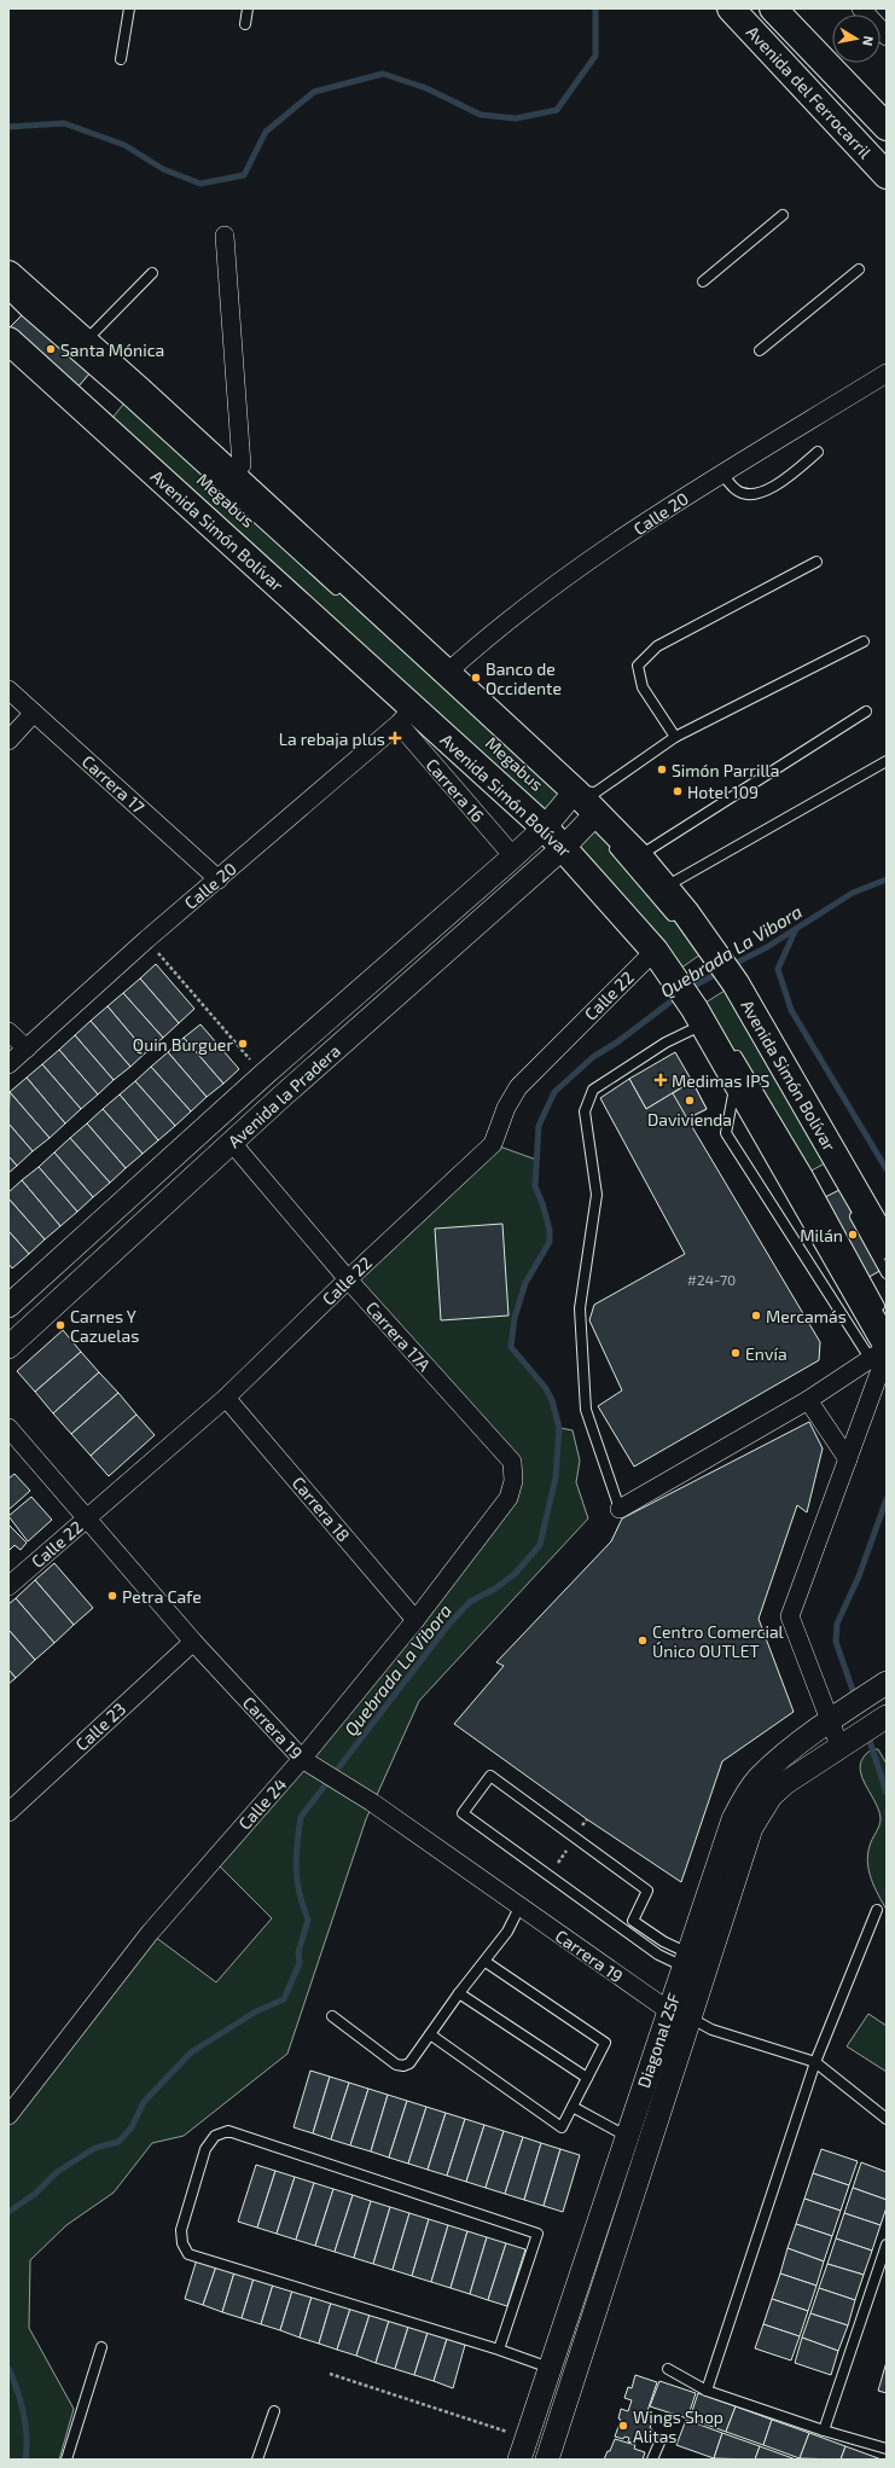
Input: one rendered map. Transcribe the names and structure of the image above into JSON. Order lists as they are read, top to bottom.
{
  "streets": {
    "main road": ["Avenida del Ferrocarril", "Avenida Simón Bolívar"],
    "street": [
      "Calle 20",
      "Carrera 17",
      "Carrera 16",
      "Calle 22",
      "Avenida la Pradera",
      "Carrera 17A",
      "Carrera 18",
      "Calle 23",
      "Carrera 19",
      "Calle 24",
      "Diagonal 25F"
    ],
    "lane": ["Megabus"]
  },
  "crossings": [
    ["Calle 20", "Avenida Simón Bolívar"],
    ["Calle 20", "Carrera 17"],
    ["Calle 20", "Carrera 16"],
    ["Avenida Simón Bolívar", "Carrera 16"],
    ["Avenida Simón Bolívar", "Calle 22"],
    ["Avenida Simón Bolívar", "Avenida la Pradera"],
    ["Carrera 16", "Avenida la Pradera"],
    ["Calle 22", "Carrera 17A"],
    ["Calle 22", "Carrera 18"],
    ["Calle 22", "Carrera 19"],
    ["Avenida la Pradera", "Carrera 17A"],
    ["Carrera 17A", "Calle 24"],
    ["Carrera 18", "Calle 24"],
    ["Calle 23", "Carrera 19"],
    ["Carrera 19", "Calle 24"],
    ["Carrera 19", "Diagonal 25F"]
  ],
  "water": ["Quebrada La Vibora"],
  "places": {
    "other": [
      "Santa Mónica",
      "Banco de Occidente",
      "Simón Parrilla",
      "Hotel 109",
      "Quin Burguer",
      "Davivienda",
      "Milán",
      "Mercamás",
      "Carnes Y Cazuelas",
      "Envía",
      "Petra Cafe",
      "Centro Comercial Único OUTLET",
      "Wings Shop Alitas"
    ],
    "health": ["La rebaja plus", "Medimas IPS"]
  },
  "house_numbers": ["#24-70"],
  "north": "right"
}
